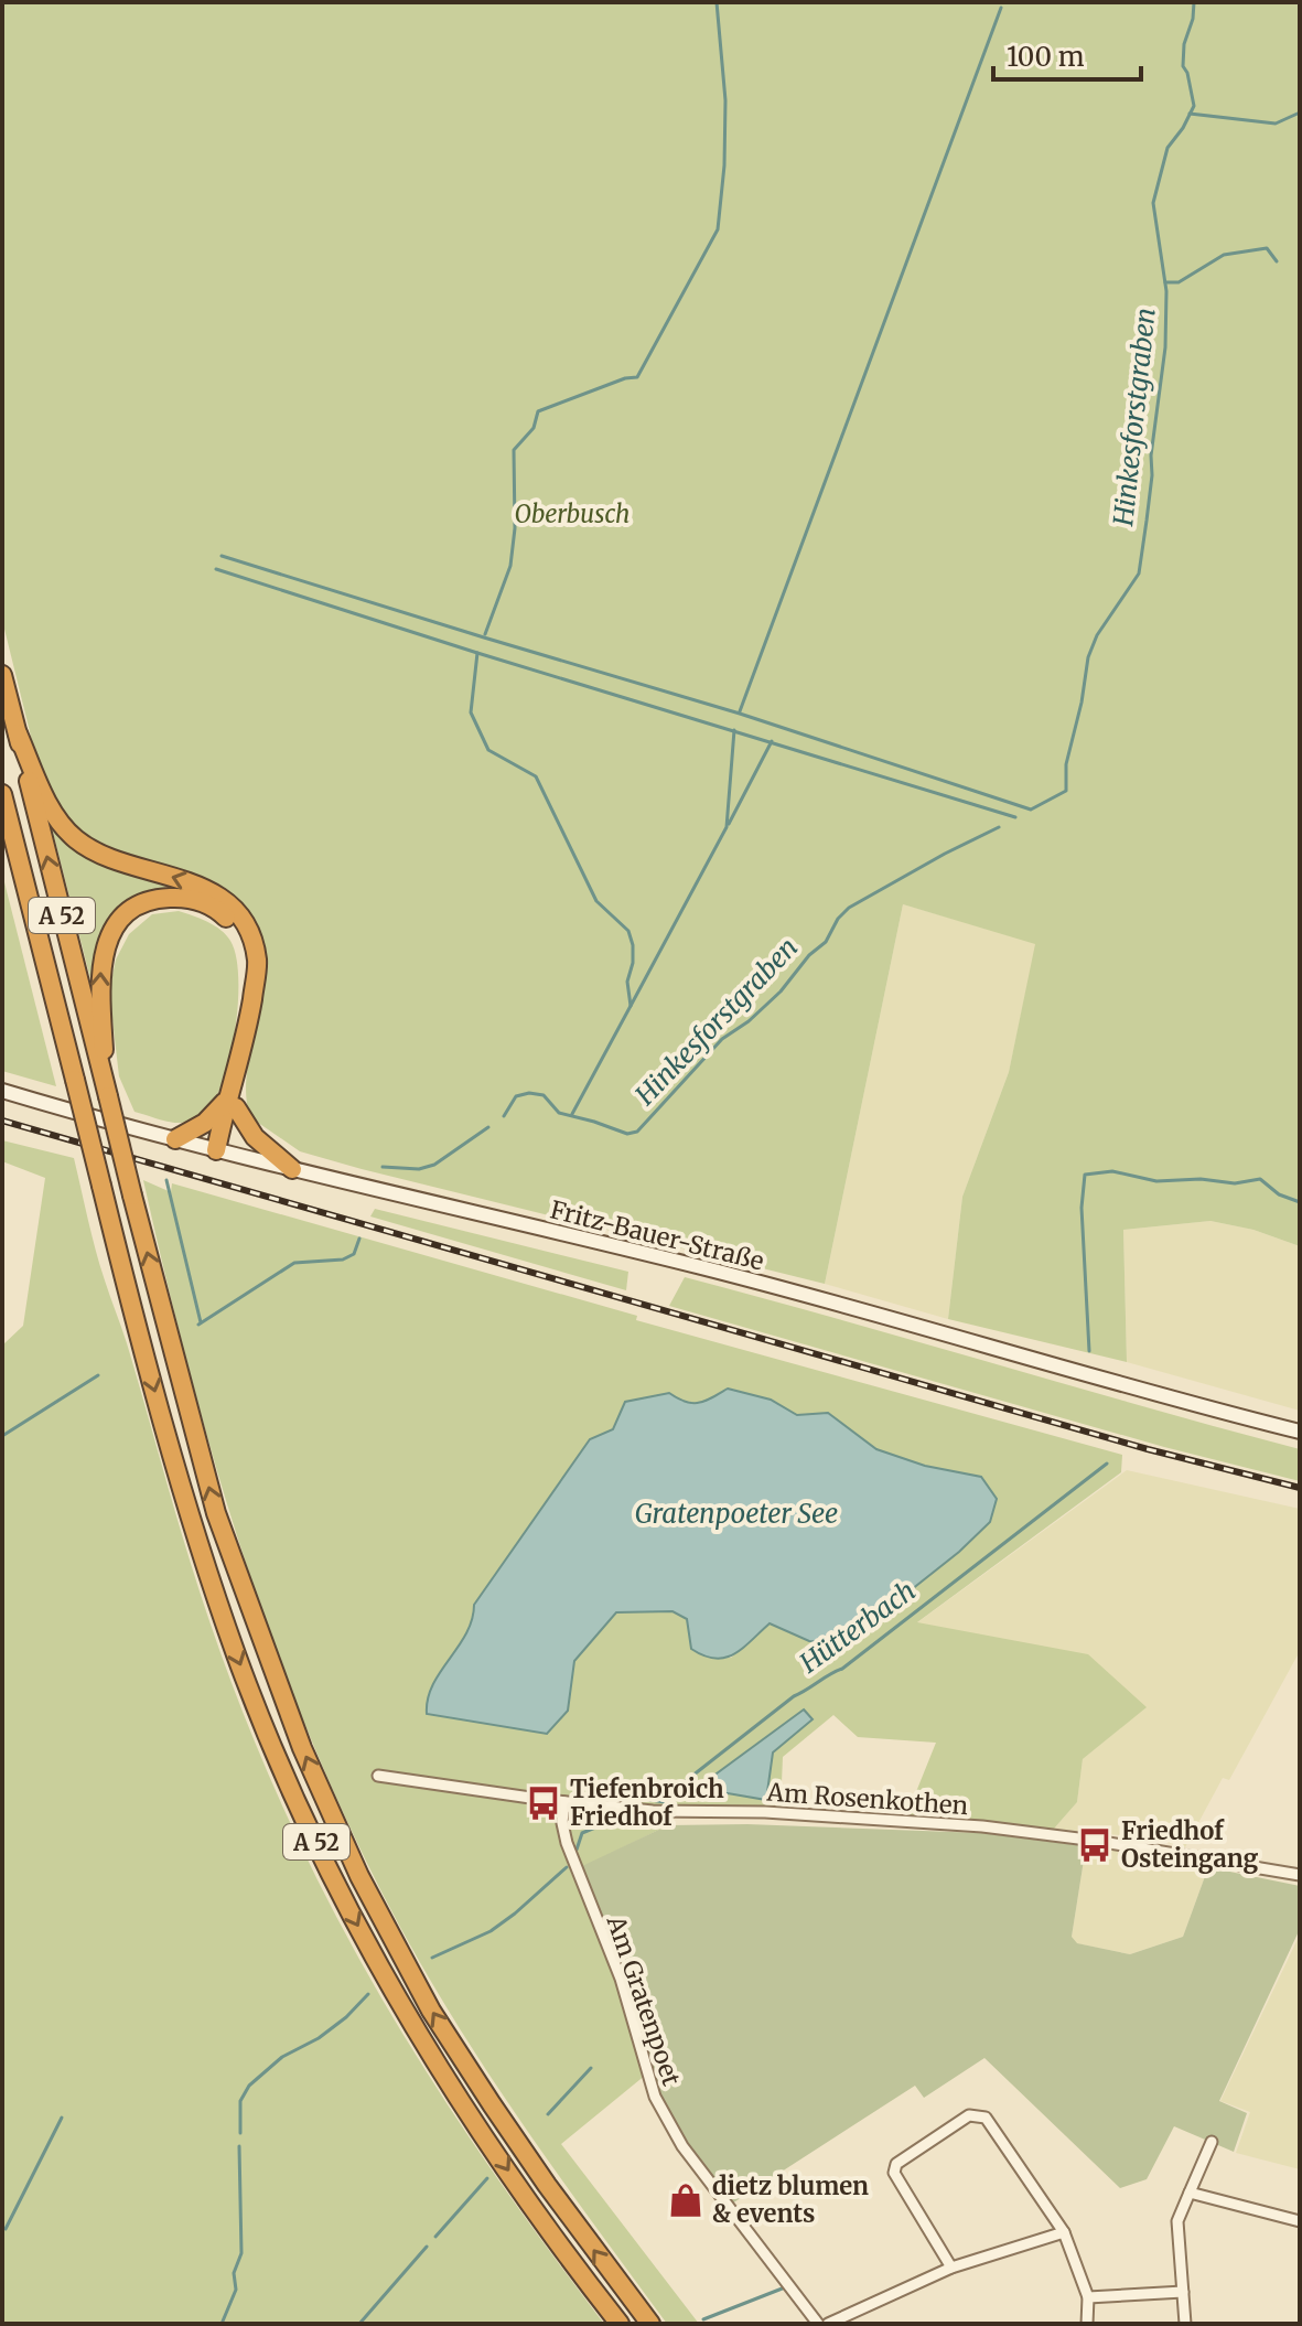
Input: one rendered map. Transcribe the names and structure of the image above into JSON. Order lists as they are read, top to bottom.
{
  "streets": {
    "highway": ["A 52"],
    "main road": ["Fritz-Bauer-Straße"],
    "street": ["Am Rosenkothen", "Am Gratenpoet"]
  },
  "crossings": [
    ["Am Rosenkothen", "Am Gratenpoet"]
  ],
  "water": ["Hinkesforstgraben", "Gratenpoeter See", "Hütterbach"],
  "parks": ["Oberbusch"],
  "places": {
    "bus stop": ["Tiefenbroich Friedhof", "Friedhof Osteingang"],
    "shop": ["dietz blumen & events"]
  },
  "scale_bar": "100 m"
}
